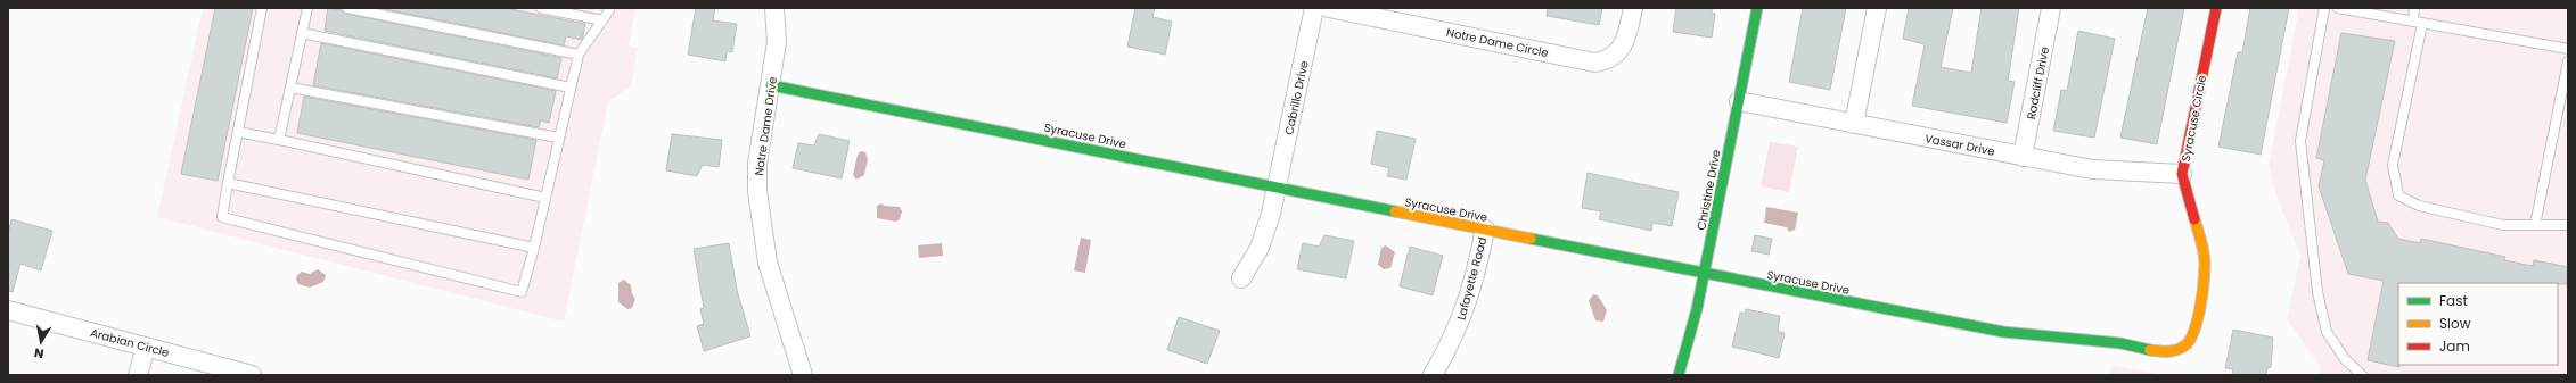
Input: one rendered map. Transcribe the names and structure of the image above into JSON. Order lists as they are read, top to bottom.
{
  "streets": {
    "street": [
      "Notre Dame Circle",
      "Radcliff Drive",
      "Cabrillo Drive",
      "Syracuse Circle",
      "Notre Dame Drive",
      "Syracuse Drive",
      "Vassar Drive",
      "Christine Drive",
      "Lafayette Road",
      "Arabian Circle"
    ]
  },
  "crossings": [
    ["Radcliff Drive", "Vassar Drive"],
    ["Cabrillo Drive", "Syracuse Drive"],
    ["Syracuse Circle", "Syracuse Drive"],
    ["Syracuse Circle", "Vassar Drive"],
    ["Notre Dame Drive", "Syracuse Drive"],
    ["Syracuse Drive", "Christine Drive"],
    ["Syracuse Drive", "Lafayette Road"],
    ["Vassar Drive", "Christine Drive"]
  ],
  "legend": ["Fast", "Slow", "Jam"],
  "north": "bottom"
}
